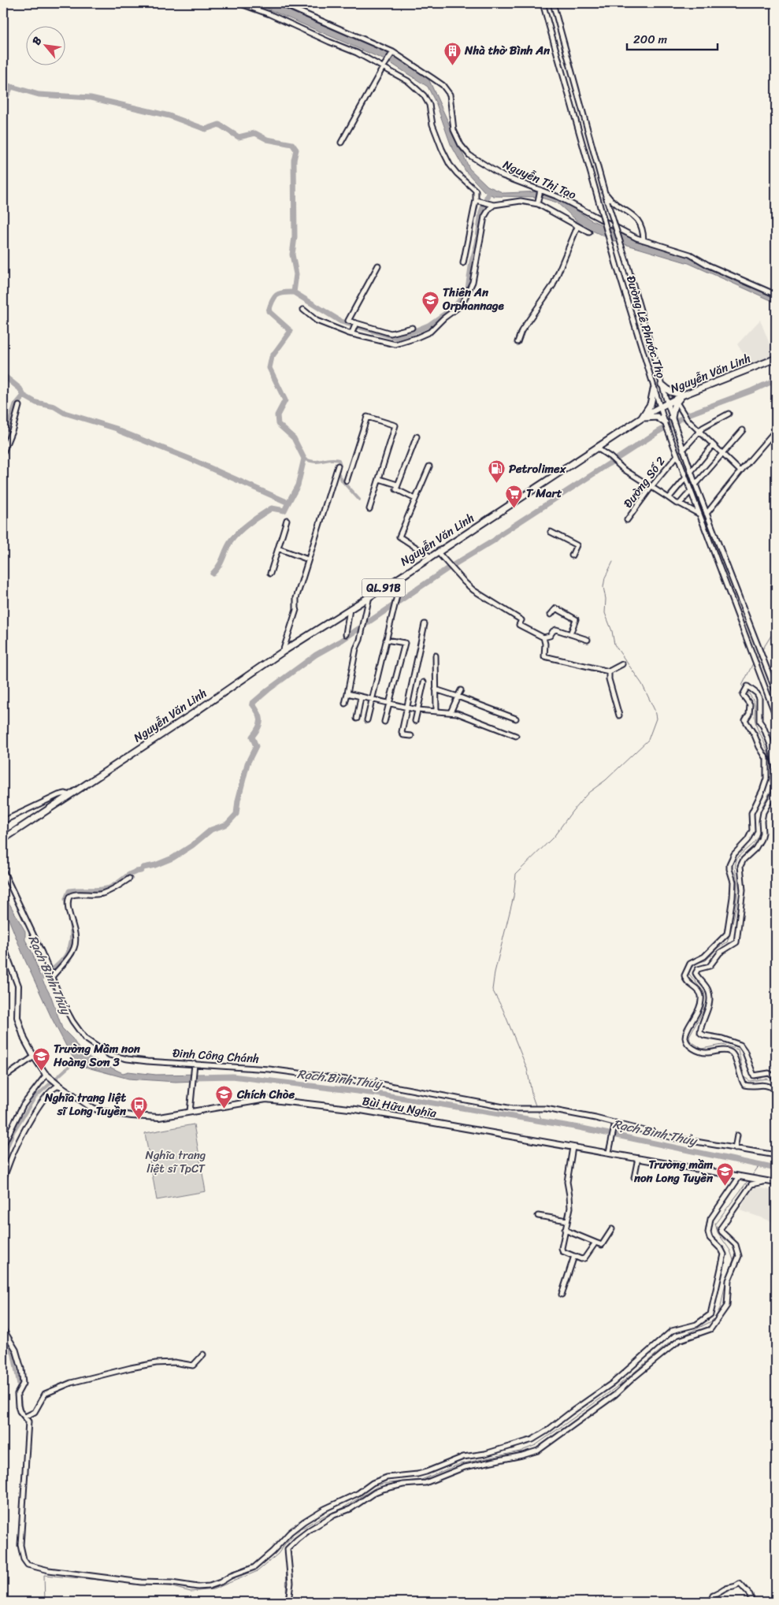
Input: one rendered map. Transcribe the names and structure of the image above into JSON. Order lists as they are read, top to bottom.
{
  "streets": {
    "highway": ["Nguyễn Văn Linh", "QL.91B"],
    "main road": ["Bùi Hữu Nghĩa"],
    "street": [
      "Nguyễn Thị Tạo",
      "Đường Lê Phước Thọ",
      "Đường Số 2",
      "Đinh Công Chánh"
    ]
  },
  "crossings": [
    ["Đường Lê Phước Thọ", "Nguyễn Văn Linh"],
    ["Đường Lê Phước Thọ", "Đường Số 2"]
  ],
  "water": ["Rạch Bình Thủy"],
  "parks": ["Nghĩa trang liệt sĩ TpCT"],
  "places": {
    "building": ["Nhà thờ Bình An"],
    "school or university": [
      "Thiên An Orphannage",
      "Trường Mầm non Hoàng Sơn 3",
      "Chích Chòe",
      "Trường mầm non Long Tuyền"
    ],
    "fuel station": ["Petrolimex"],
    "supermarket": ["T Mart"],
    "bus stop": ["Nghĩa trang liệt sĩ Long Tuyền"]
  },
  "scale_bar": "200 m",
  "north": "top left"
}
